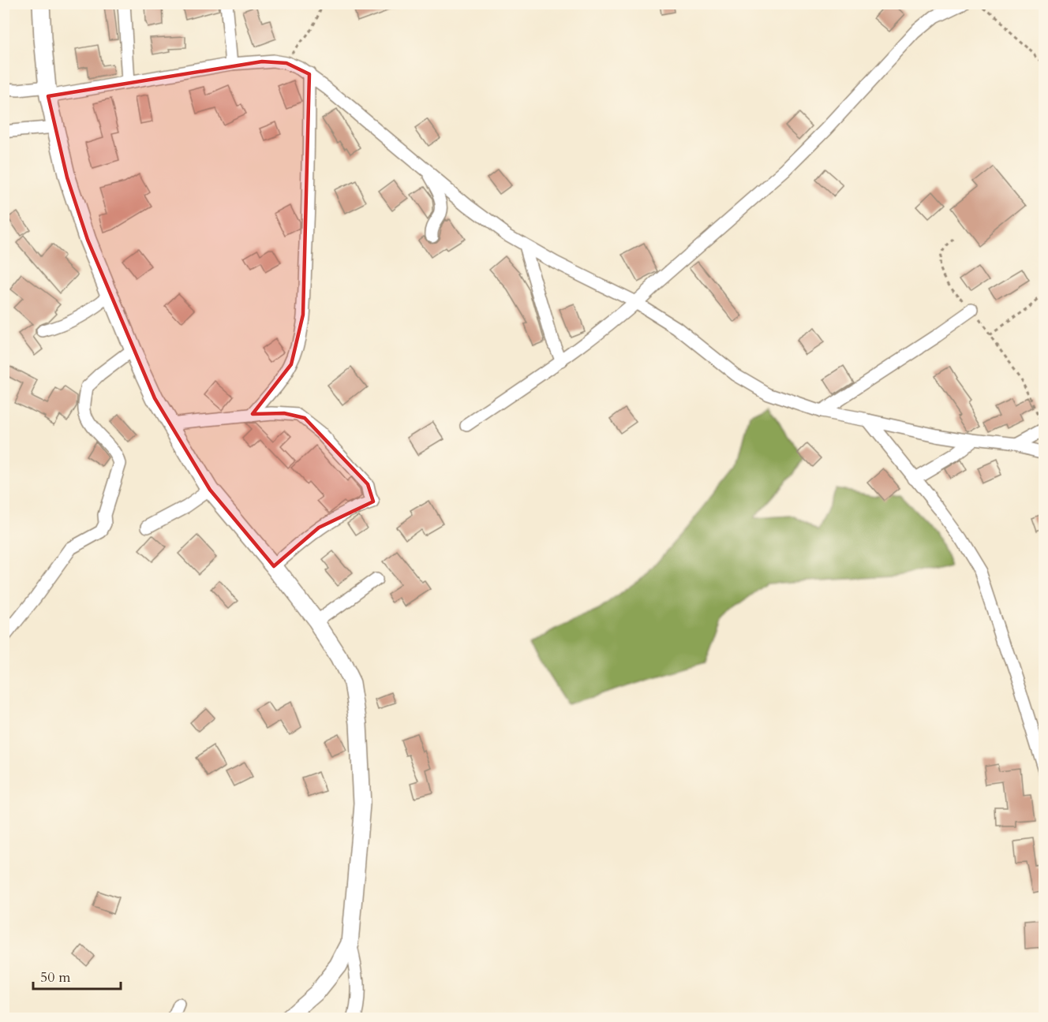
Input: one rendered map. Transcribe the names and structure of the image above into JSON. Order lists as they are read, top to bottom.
{
  "scale_bar": "50 m"
}
